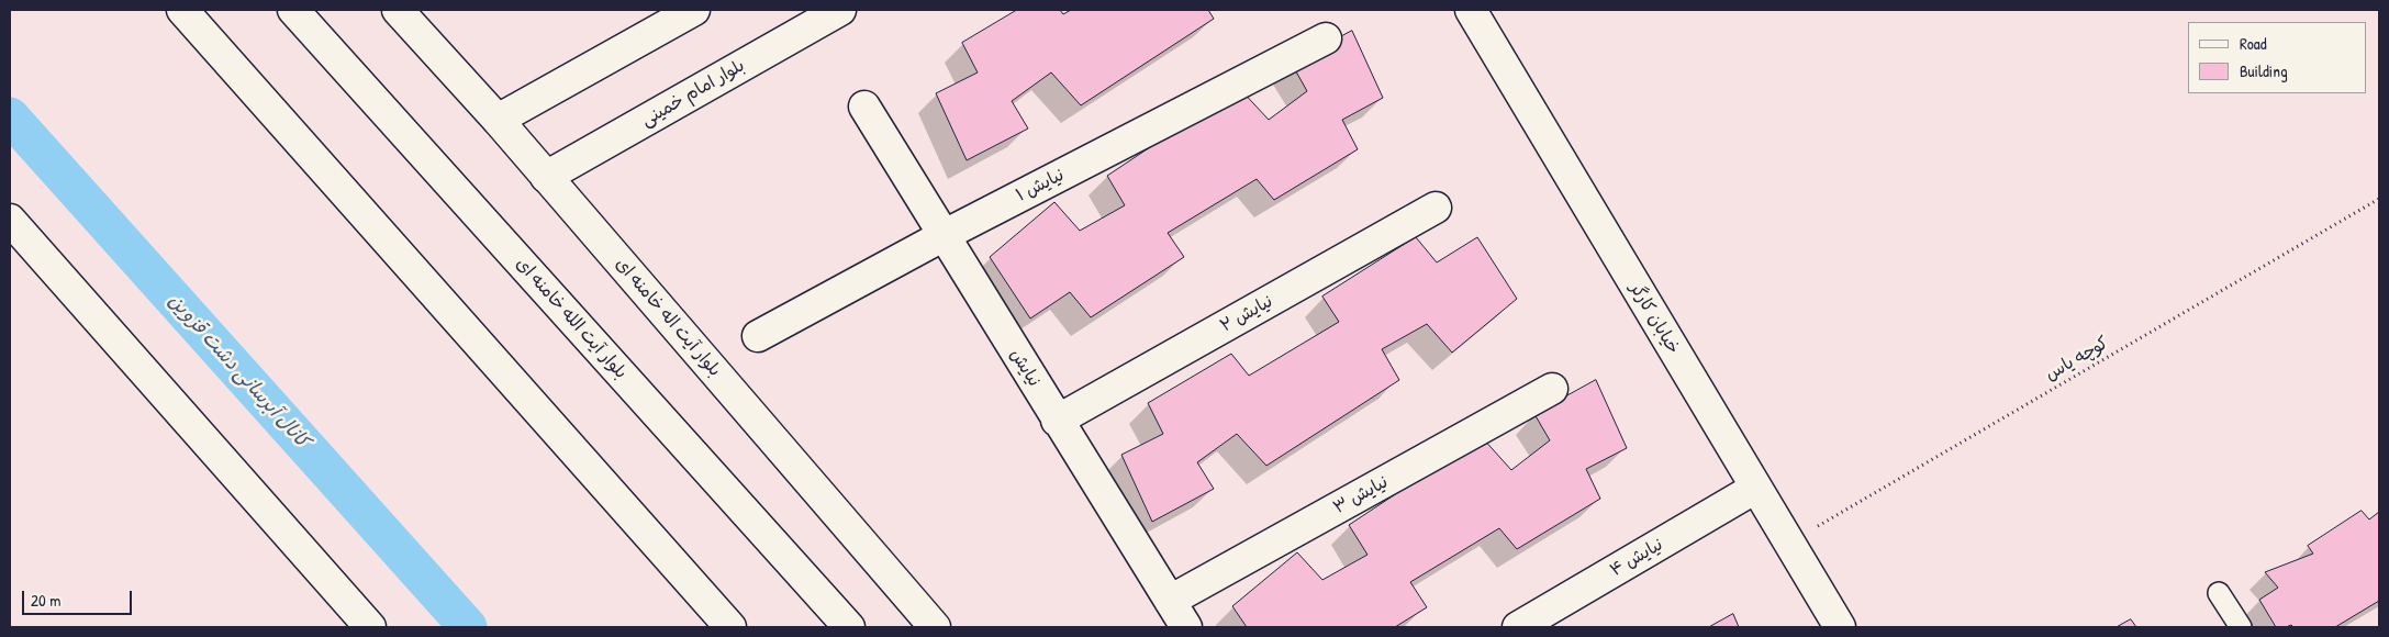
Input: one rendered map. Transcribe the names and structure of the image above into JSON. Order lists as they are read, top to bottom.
{
  "streets": {
    "street": [
      "بلوار امام خمینی",
      "نیایش ۱",
      "نیایش ۲",
      "بلوار آیت اله خامنه ای",
      "بلوار آیت الله خامنه ای",
      "خیابان کارگر",
      "نیایش",
      "نیایش ۳",
      "نیایش ۴"
    ],
    "path": ["کوچه یاس"]
  },
  "crossings": [
    ["بلوار امام خمینی", "بلوار آیت اله خامنه ای"],
    ["نیایش ۱", "نیایش"],
    ["نیایش ۲", "نیایش"],
    ["خیابان کارگر", "کوچه یاس"],
    ["خیابان کارگر", "نیایش ۴"],
    ["نیایش", "نیایش ۳"]
  ],
  "water": ["کانال آبرسانی دشت قزوین"],
  "legend": ["Road", "Building"],
  "scale_bar": "20 m"
}
